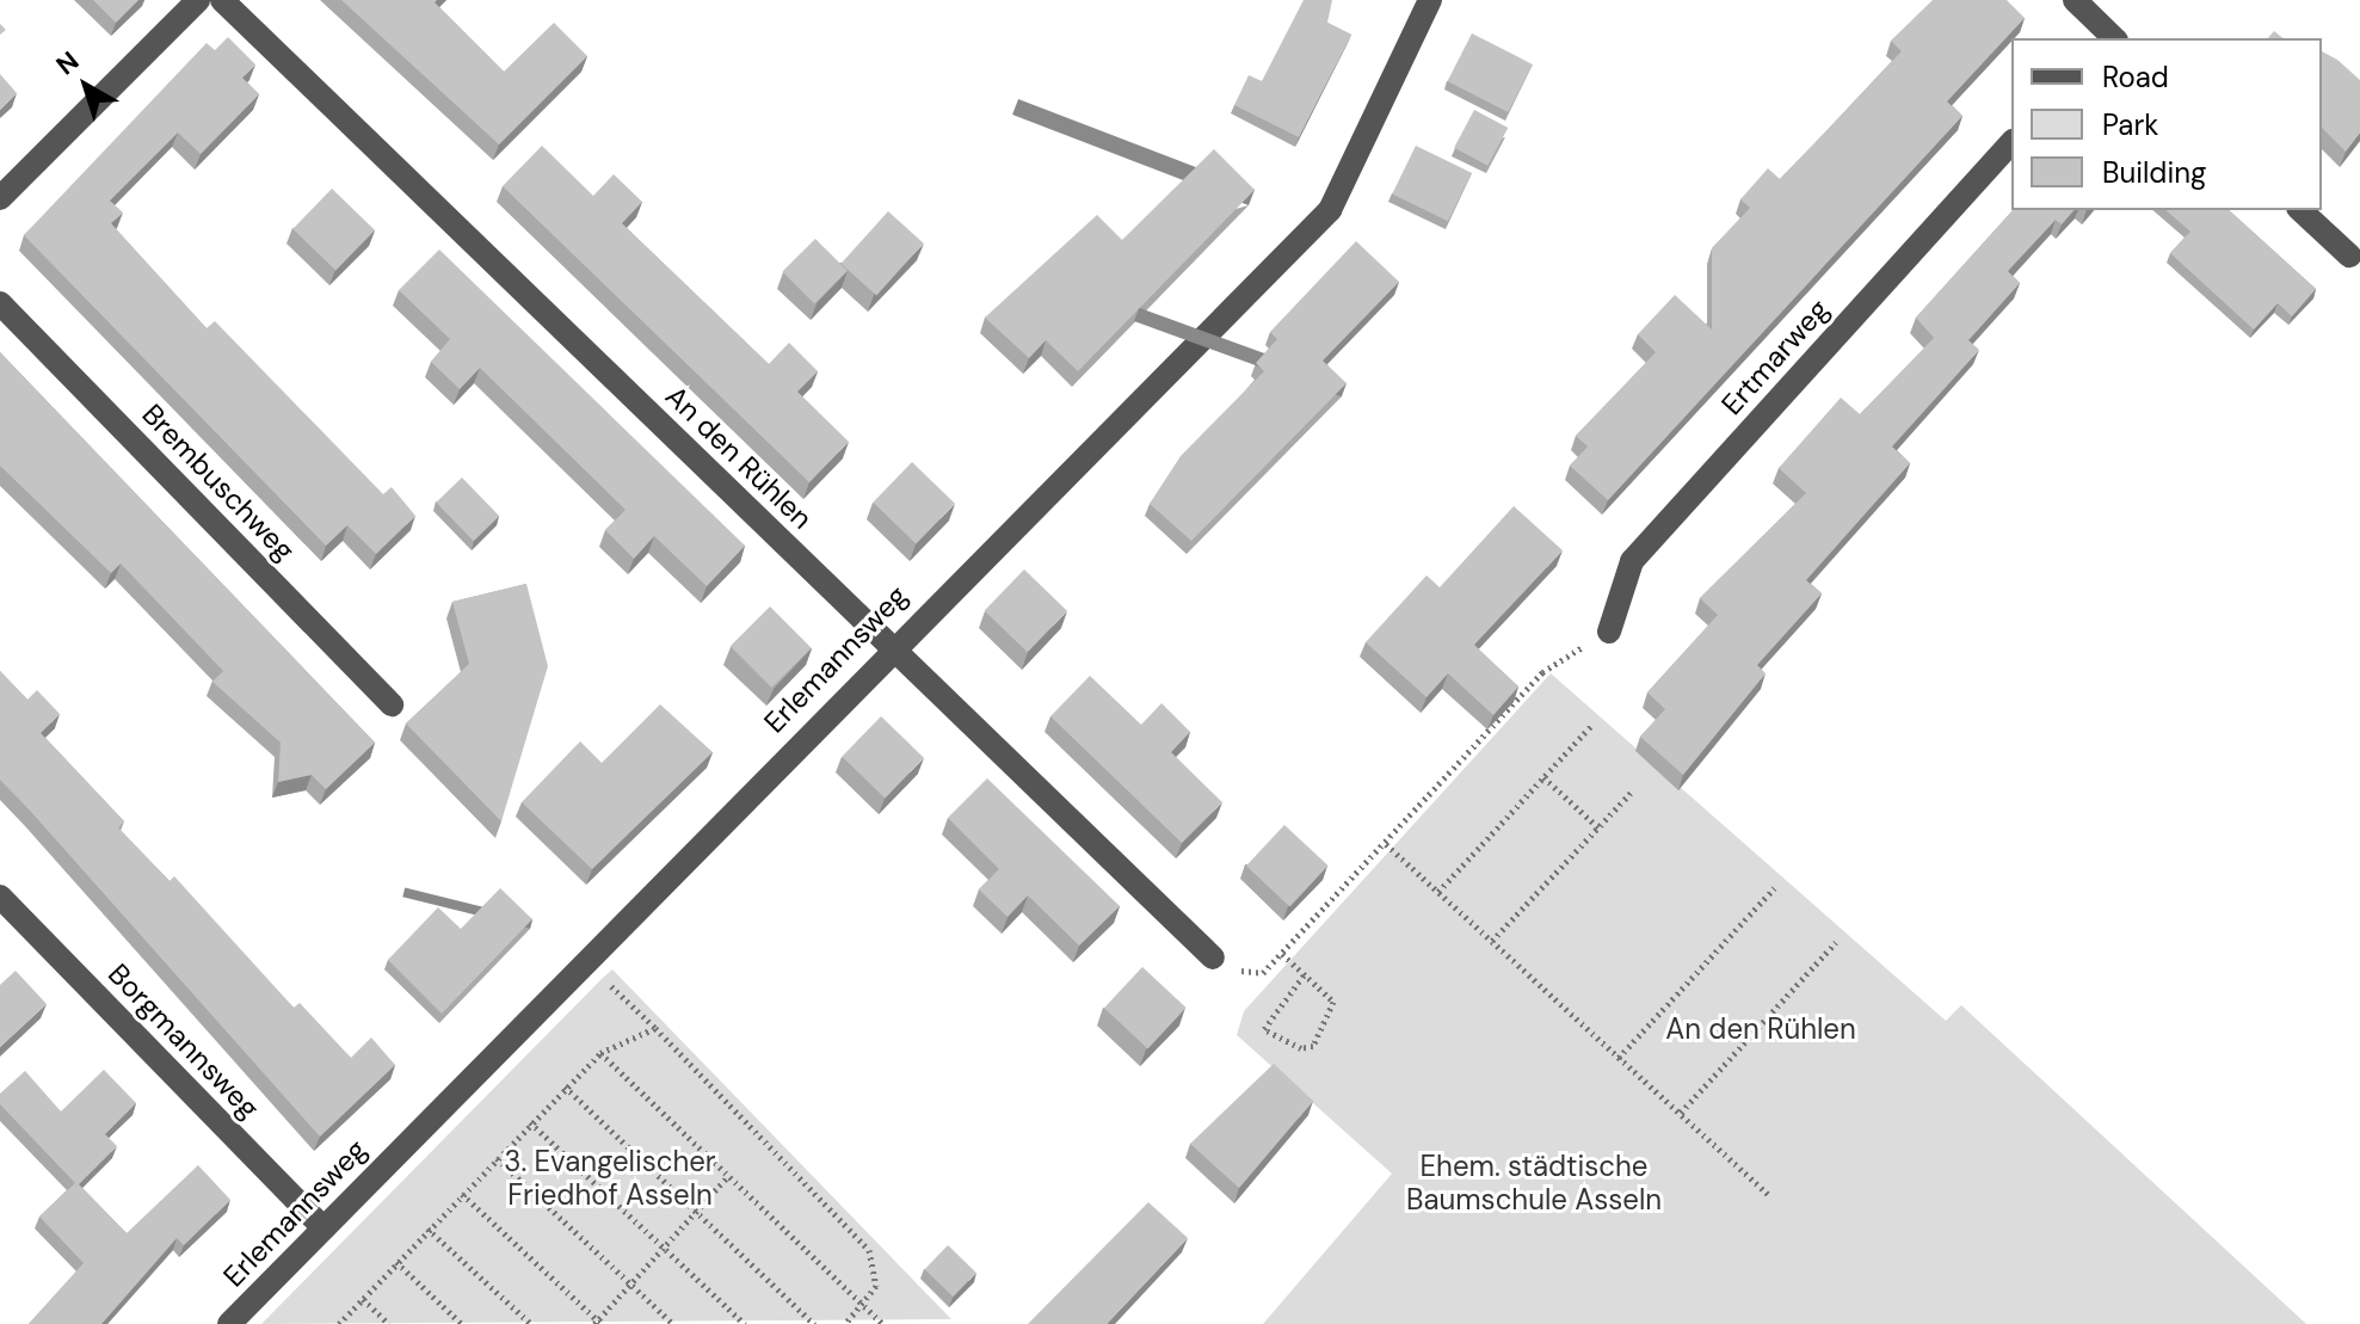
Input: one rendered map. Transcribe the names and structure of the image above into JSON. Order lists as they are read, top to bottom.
{
  "streets": {
    "street": [
      "Ertmarweg",
      "An den Rühlen",
      "Brembuschweg",
      "Erlemannsweg",
      "Borgmannsweg"
    ]
  },
  "crossings": [
    ["An den Rühlen", "Erlemannsweg"],
    ["Erlemannsweg", "Borgmannsweg"]
  ],
  "parks": ["An den Rühlen", "3. Evangelischer Friedhof Asseln", "Ehem. städtische Baumschule Asseln"],
  "legend": ["Road", "Park", "Building"],
  "north": "top left"
}
